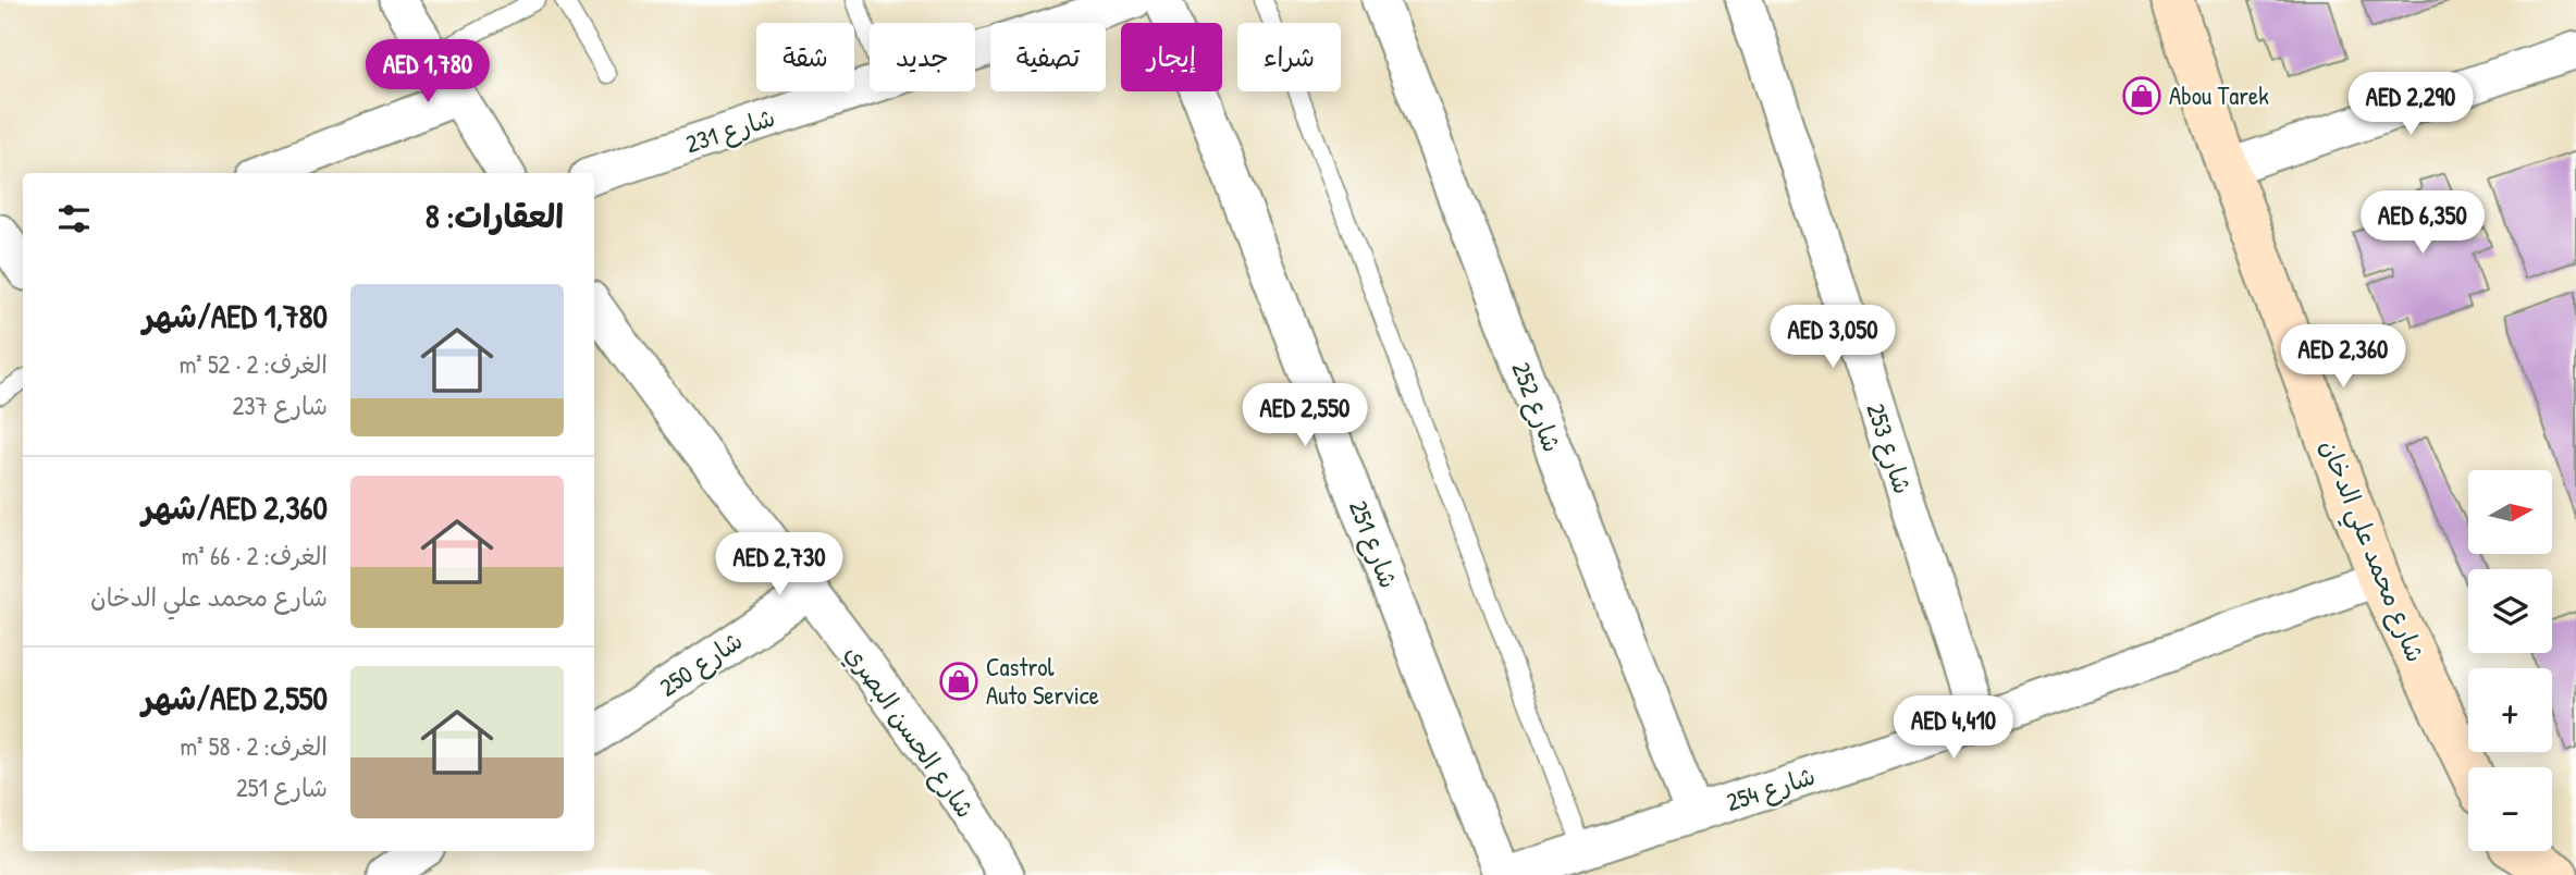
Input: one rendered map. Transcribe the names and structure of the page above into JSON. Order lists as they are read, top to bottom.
{
  "streets": {
    "street": [
      "شارع 231",
      "شارع 252",
      "شارع 253",
      "شارع 251",
      "شارع محمد علي الدخان",
      "شارع 250",
      "شارع الحسن البصري",
      "شارع 254"
    ]
  },
  "crossings": [
    ["شارع 252", "شارع 254"],
    ["شارع 253", "شارع 254"],
    ["شارع 251", "شارع 254"],
    ["شارع محمد علي الدخان", "شارع 254"],
    ["شارع 250", "شارع الحسن البصري"]
  ],
  "places": {
    "shop": ["Abou Tarek", "Castrol Auto Service"]
  },
  "north": "right",
  "page": {
    "chip": [
      "شراء",
      "إيجار",
      "تصفية",
      "جديد",
      "شقة"
    ],
    "price": [
      "AED 1,780",
      "AED 2,290",
      "AED 6,350",
      "AED 3,050",
      "AED 2,360",
      "AED 2,550",
      "AED 2,730",
      "AED 4,410"
    ],
    "heading": "العقارات: 8",
    "list": [
      {
        "name": "AED 1,780/شهر",
        "note": "الغرف: 2 · 52 m² · شارع 237"
      },
      {
        "name": "AED 2,360/شهر",
        "note": "الغرف: 2 · 66 m² · شارع محمد علي الدخان"
      },
      {
        "name": "AED 2,550/شهر",
        "note": "الغرف: 2 · 58 m² · شارع 251"
      }
    ],
    "map_buttons": ["+", "−"]
  }
}
